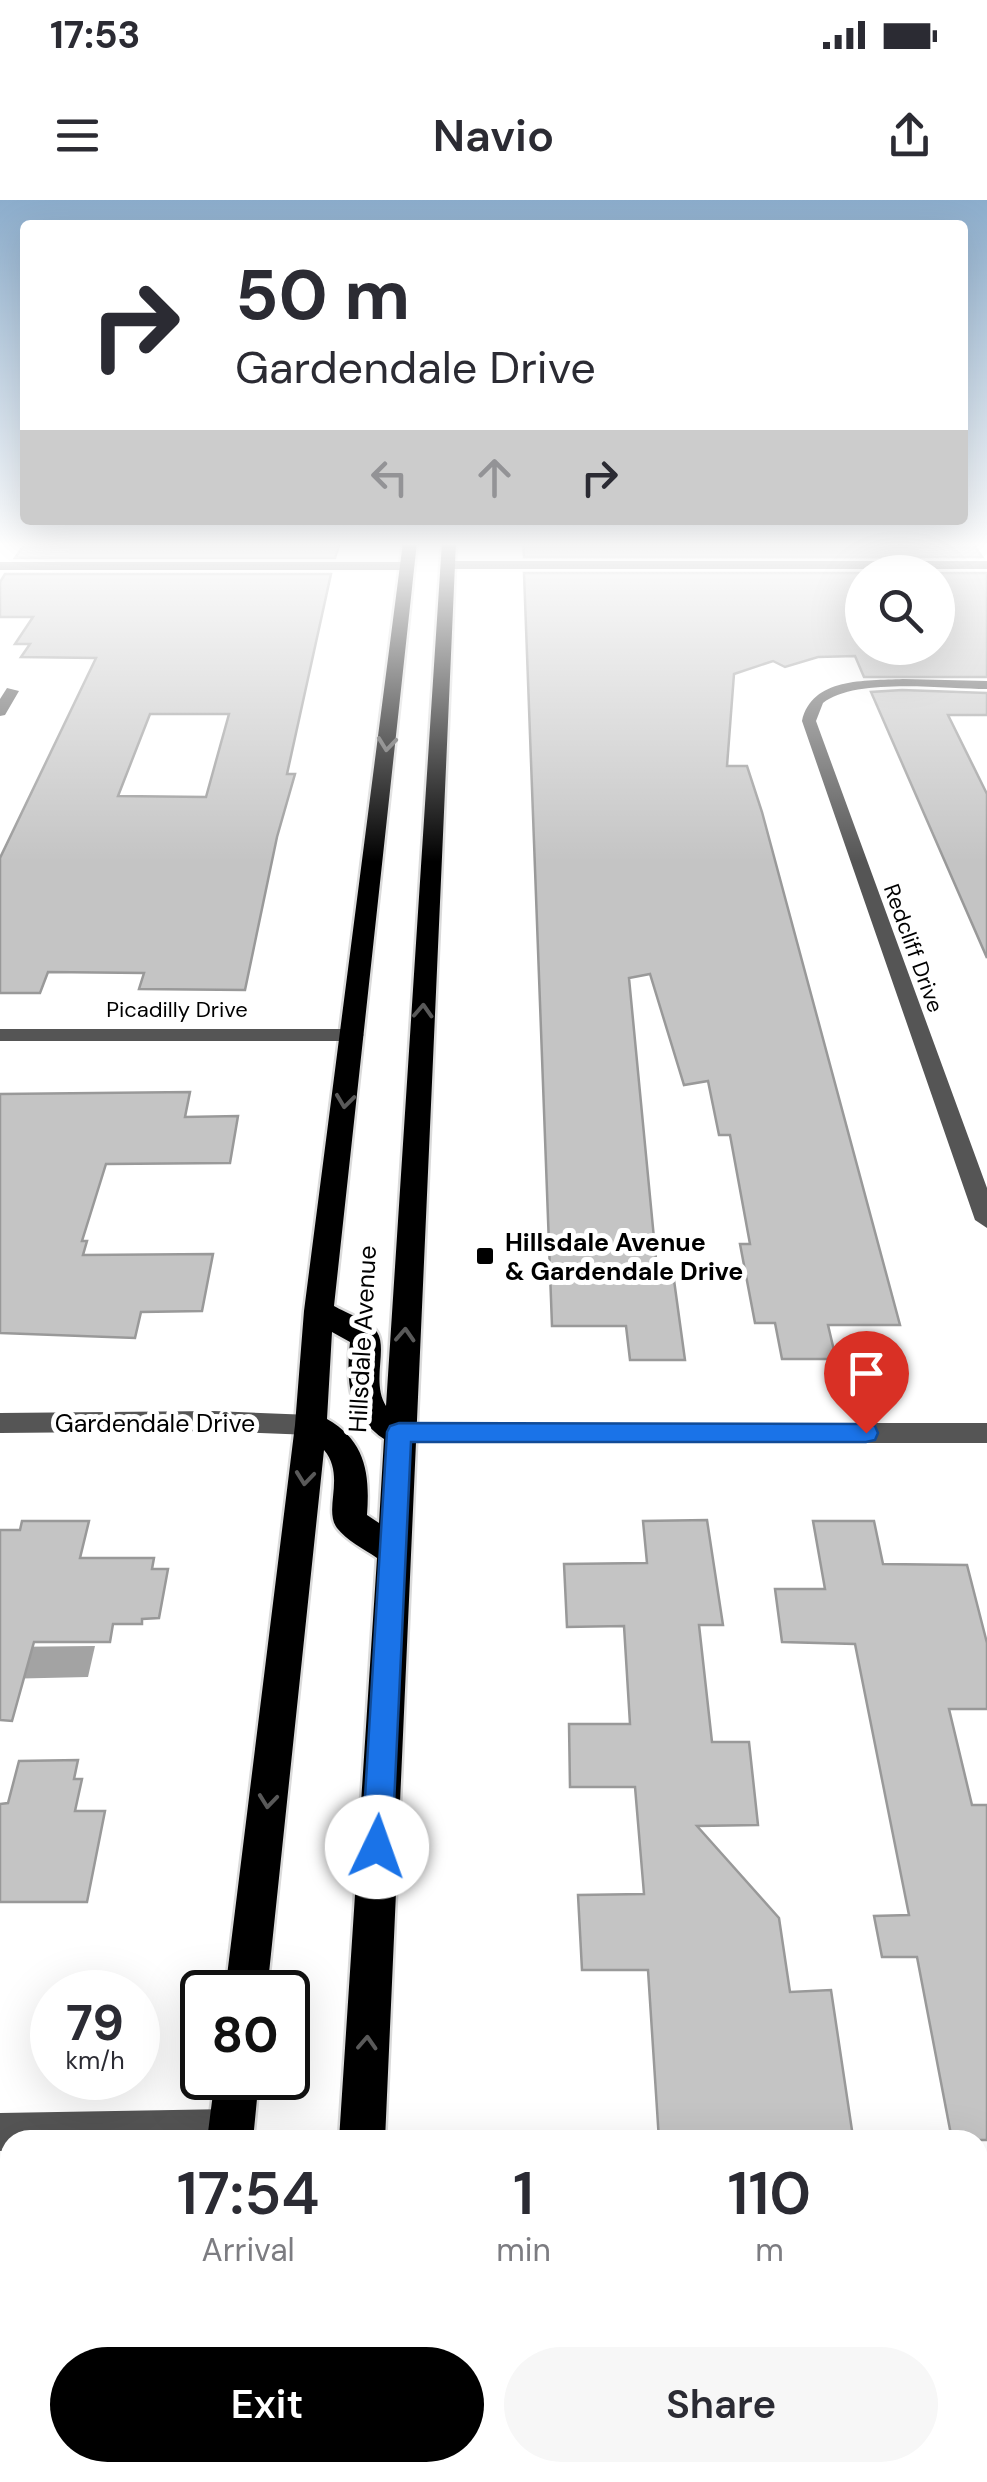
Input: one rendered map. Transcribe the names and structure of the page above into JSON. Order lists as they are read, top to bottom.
{
  "streets": {
    "highway": ["Hillsdale Avenue"],
    "street": ["Redcliff Drive", "Picadilly Drive", "Gardendale Drive"]
  },
  "crossings": [
    ["Picadilly Drive", "Hillsdale Avenue"],
    ["Hillsdale Avenue", "Gardendale Drive"]
  ],
  "places": {
    "transit": ["Hillsdale Avenue & Gardendale Drive"]
  },
  "page": {
    "status": "17:53",
    "header": "Navio",
    "turn": ["50 m", "Gardendale Drive"],
    "speed": "79 km/h",
    "limit": "80",
    "eta": [
      "17:54",
      "Arrival",
      "1",
      "min",
      "110",
      "m"
    ],
    "buttons": ["Exit", "Share"]
  }
}
